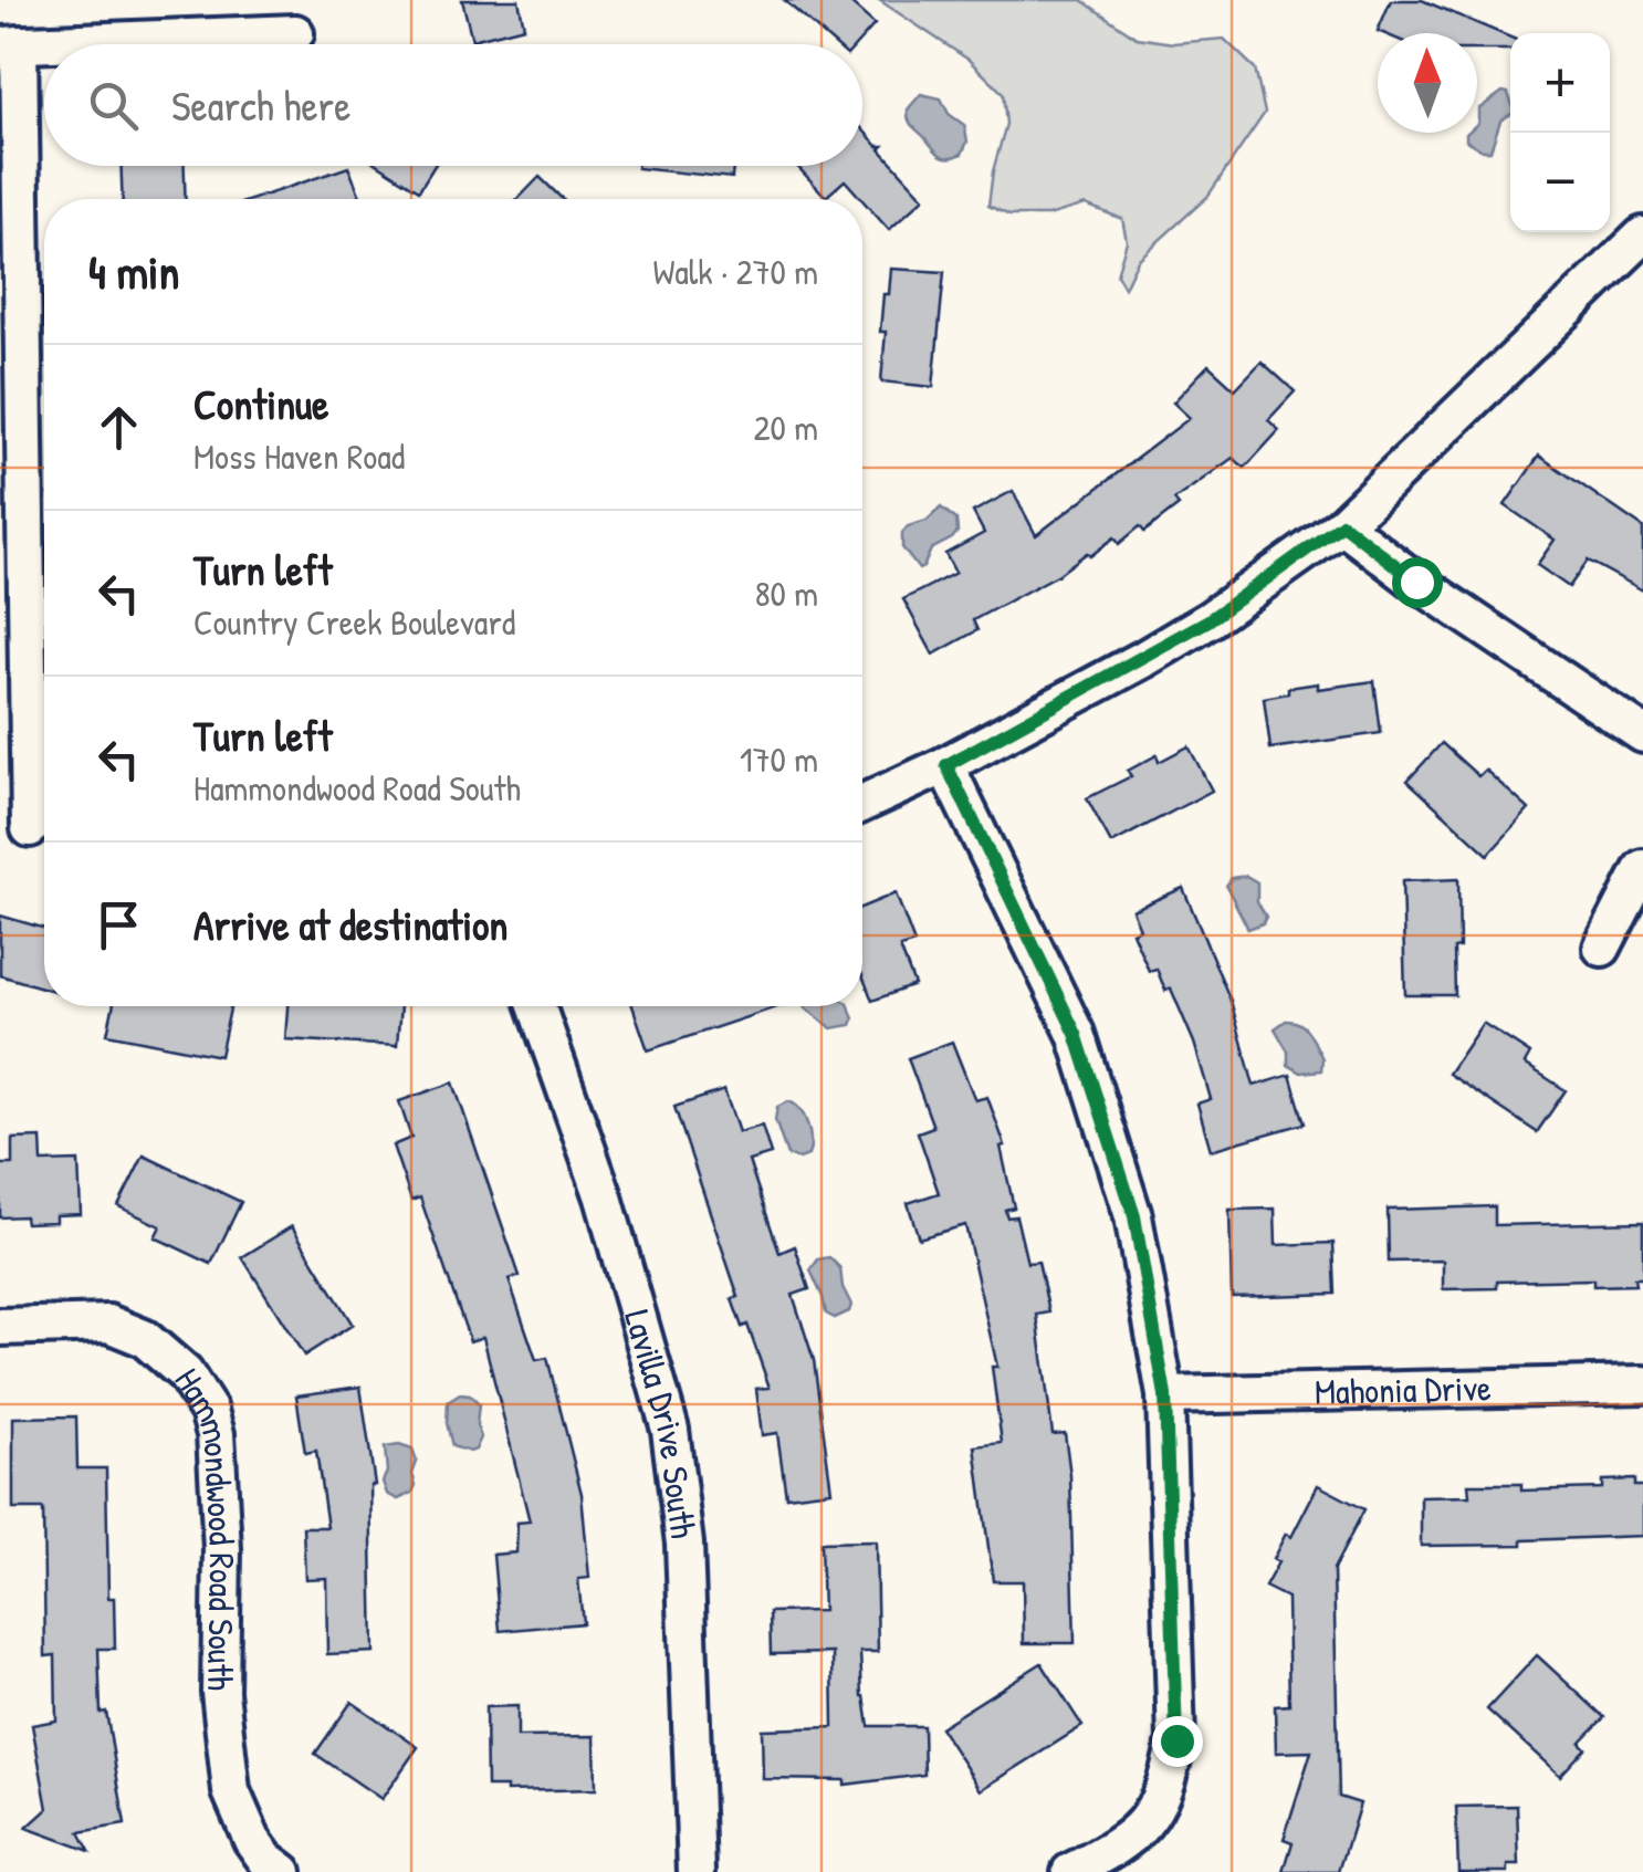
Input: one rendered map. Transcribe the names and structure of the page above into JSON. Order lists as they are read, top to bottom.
{
  "streets": {
    "street": ["Mahonia Drive", "Lavilla Drive South", "Hammondwood Road South"]
  },
  "north": "top",
  "page": {
    "map_buttons": ["+", "−"],
    "search": "Search here",
    "heading": ["4 min", "Walk · 270 m"],
    "list": [
      ["Continue", "Moss Haven Road", "20 m"],
      ["Turn left", "Country Creek Boulevard", "80 m"],
      ["Turn left", "Hammondwood Road South", "170 m"],
      "Arrive at destination"
    ]
  }
}
